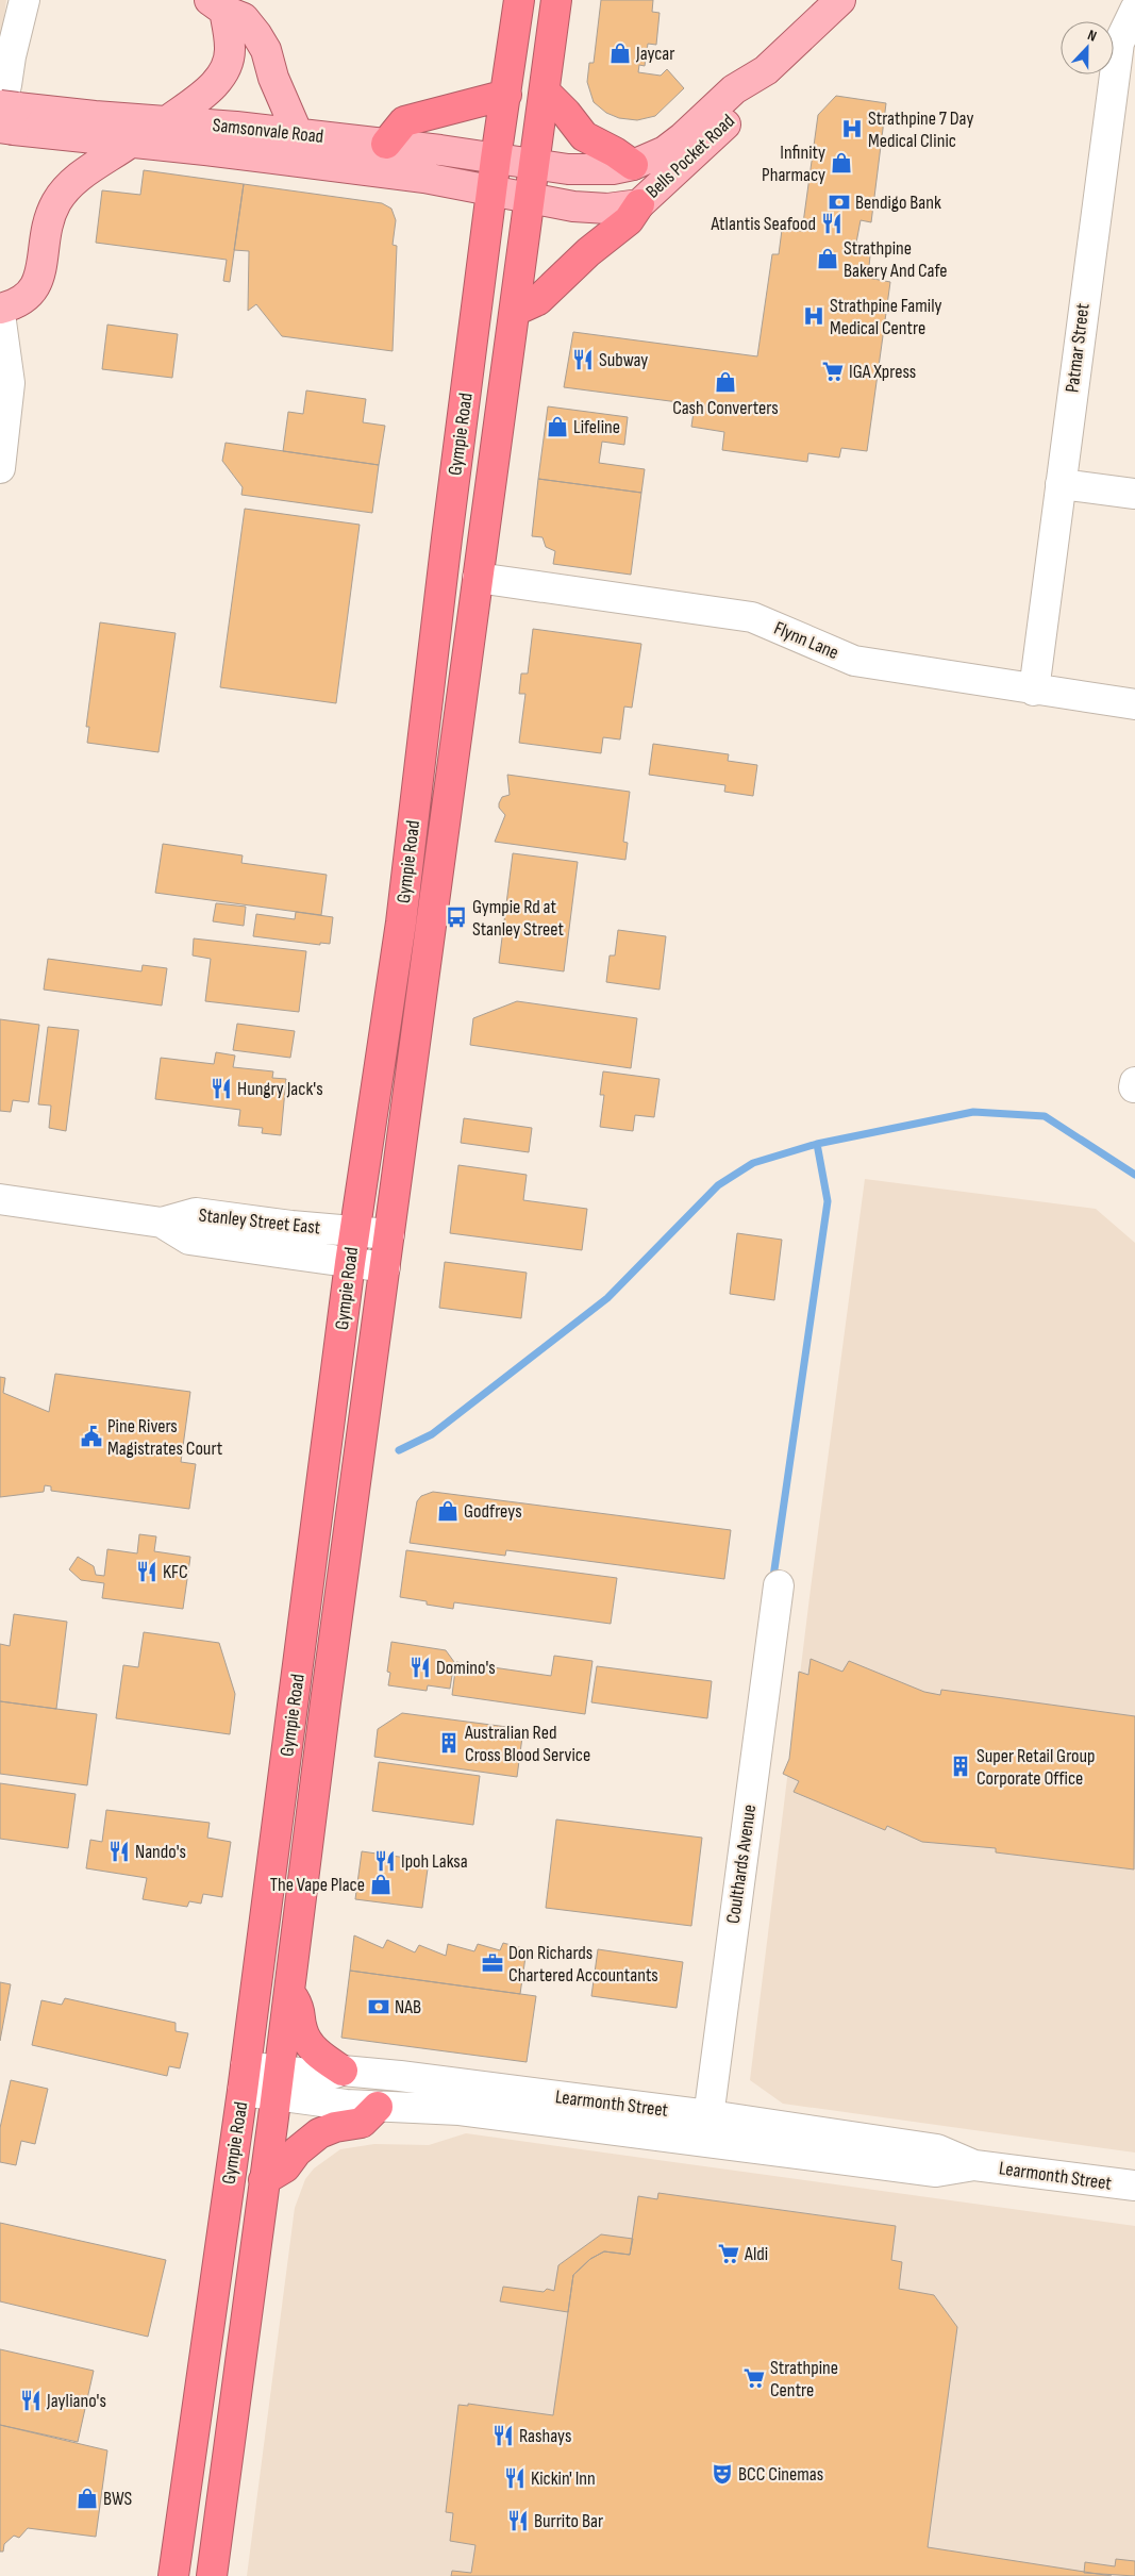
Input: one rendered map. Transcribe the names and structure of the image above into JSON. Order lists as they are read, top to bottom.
{
  "streets": {
    "highway": ["Gympie Road"],
    "main road": ["Samsonvale Road", "Bells Pocket Road"],
    "street": [
      "Patmar Street",
      "Flynn Lane",
      "Stanley Street East",
      "Coulthards Avenue",
      "Learmonth Street"
    ]
  },
  "crossings": [
    ["Samsonvale Road", "Bells Pocket Road"],
    ["Samsonvale Road", "Gympie Road"],
    ["Bells Pocket Road", "Gympie Road"],
    ["Patmar Street", "Flynn Lane"],
    ["Gympie Road", "Flynn Lane"],
    ["Gympie Road", "Stanley Street East"],
    ["Gympie Road", "Learmonth Street"],
    ["Coulthards Avenue", "Learmonth Street"]
  ],
  "places": {
    "shop": [
      "Jaycar",
      "Infinity Pharmacy",
      "Strathpine Bakery And Cafe",
      "Cash Converters",
      "Lifeline",
      "Godfreys",
      "The Vape Place",
      "BWS"
    ],
    "hospital": ["Strathpine 7 Day Medical Clinic", "Strathpine Family Medical Centre"],
    "bank": ["Bendigo Bank", "NAB"],
    "restaurant": [
      "Atlantis Seafood",
      "Subway",
      "Hungry Jack's",
      "KFC",
      "Domino's",
      "Nando's",
      "Ipoh Laksa",
      "Jayliano's",
      "Rashays",
      "Kickin' Inn",
      "Burrito Bar"
    ],
    "supermarket": ["IGA Xpress", "Aldi", "Strathpine Centre"],
    "bus stop": ["Gympie Rd at Stanley Street"],
    "public building": ["Pine Rivers Magistrates Court"],
    "building": ["Australian Red Cross Blood Service", "Super Retail Group Corporate Office"],
    "office": ["Don Richards Chartered Accountants"],
    "theatre": ["BCC Cinemas"]
  },
  "north": "top"
}
